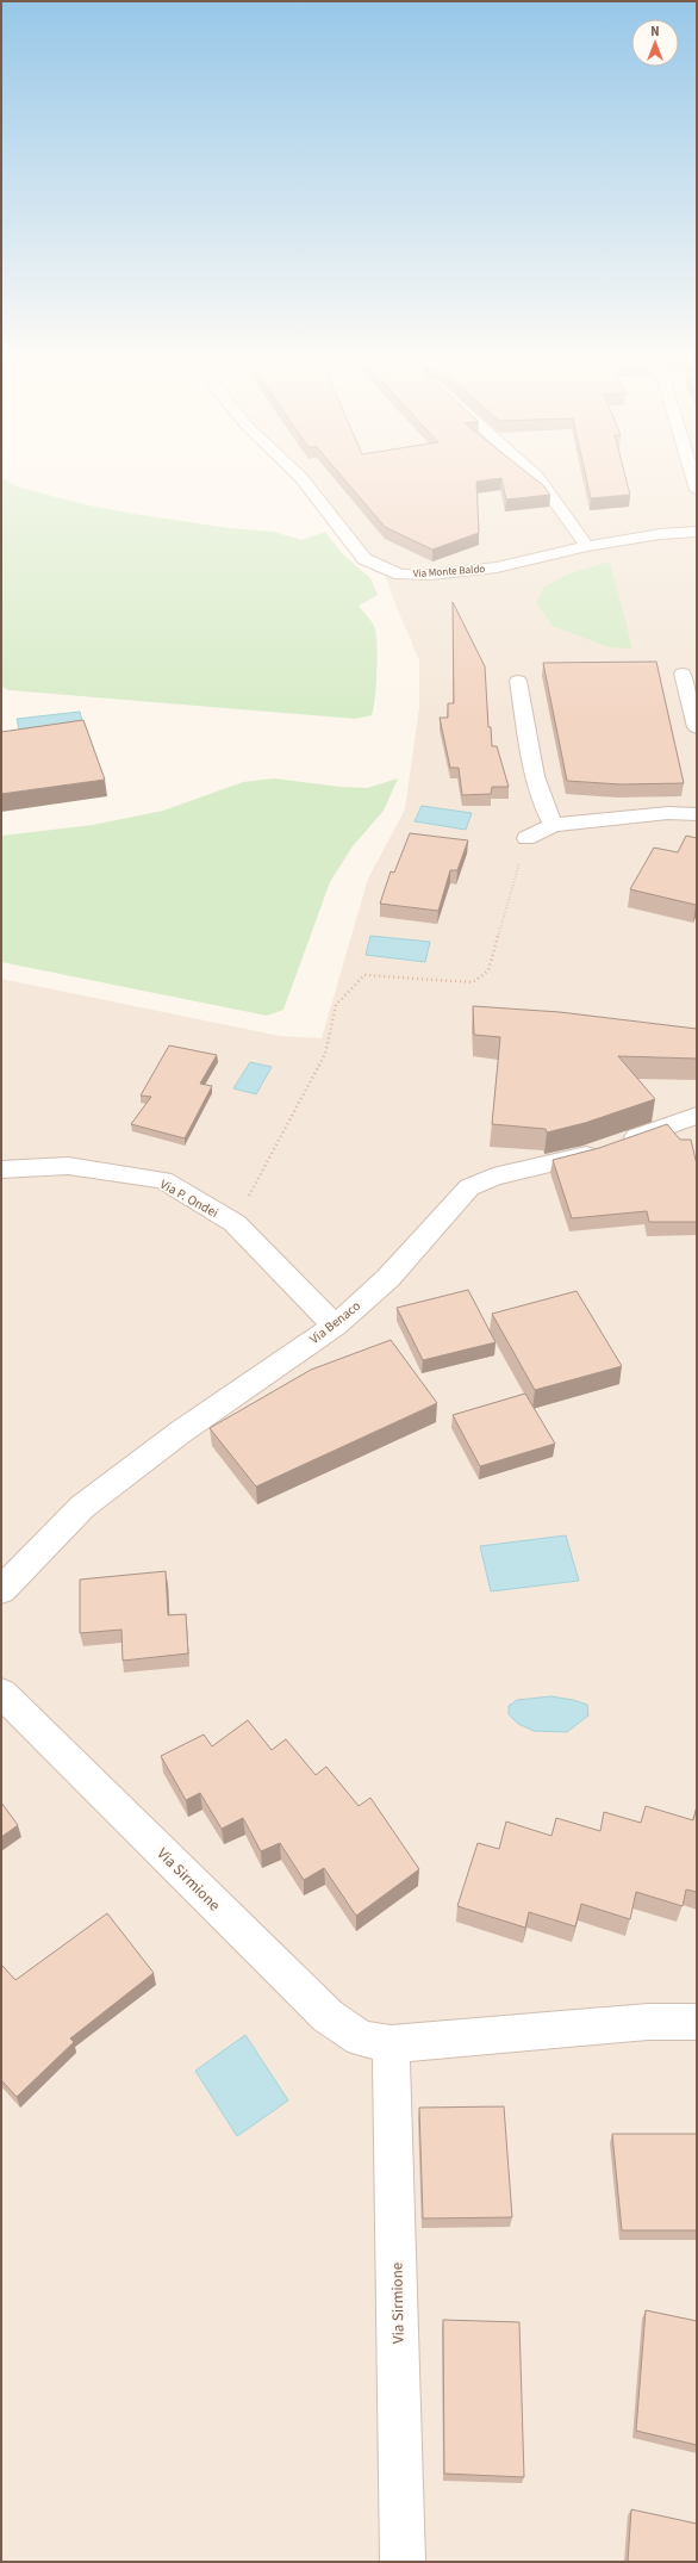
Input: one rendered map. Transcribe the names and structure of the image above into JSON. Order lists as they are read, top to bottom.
{
  "streets": {
    "street": [
      "Via Monte Baldo",
      "Via P. Ondei",
      "Via Benaco",
      "Via Sirmione"
    ]
  },
  "crossings": [
    ["Via P. Ondei", "Via Benaco"]
  ],
  "north": "top"
}
